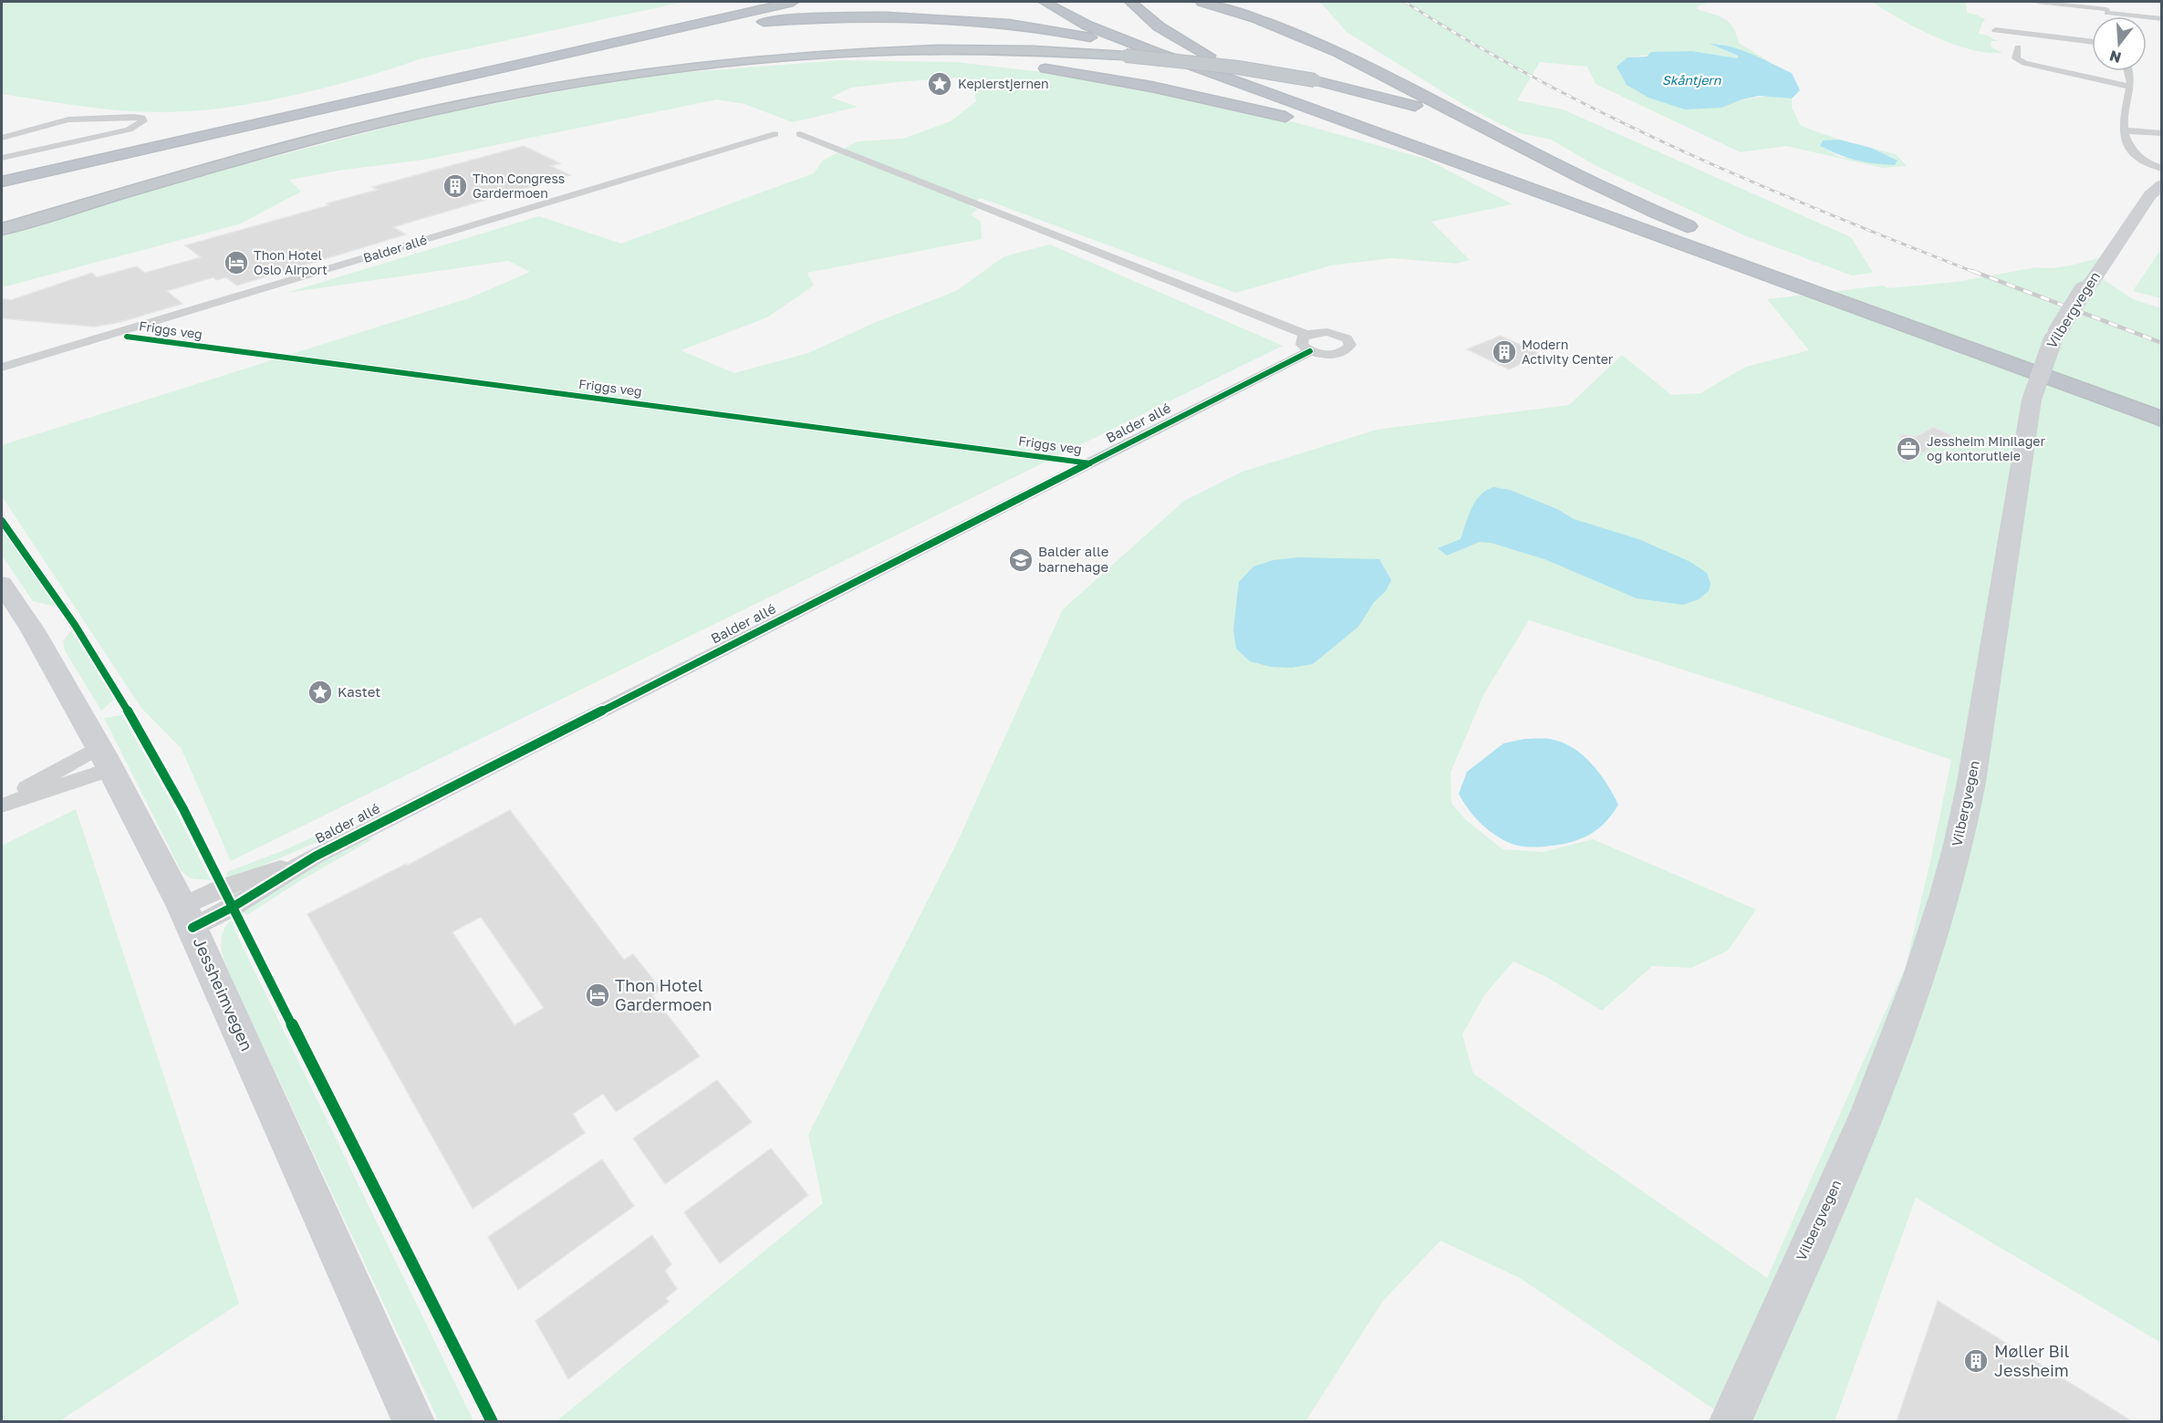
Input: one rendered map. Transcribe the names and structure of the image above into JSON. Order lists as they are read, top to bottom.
{
  "streets": {
    "main road": ["Vilbergvegen", "Jessheimvegen"],
    "street": ["Balder allé"],
    "cycle path": ["Friggs veg"]
  },
  "crossings": [
    ["Balder allé", "Jessheimvegen"]
  ],
  "water": ["Skåntjern"],
  "places": {
    "place": ["Keplerstjernen", "Kastet"],
    "building": ["Thon Congress Gardermoen", "Modern Activity Center", "Møller Bil Jessheim"],
    "hotel": ["Thon Hotel Oslo Airport", "Thon Hotel Gardermoen"],
    "office": ["Jessheim Minilager og kontorutleie"],
    "school or university": ["Balder alle barnehage"]
  },
  "north": "bottom"
}
